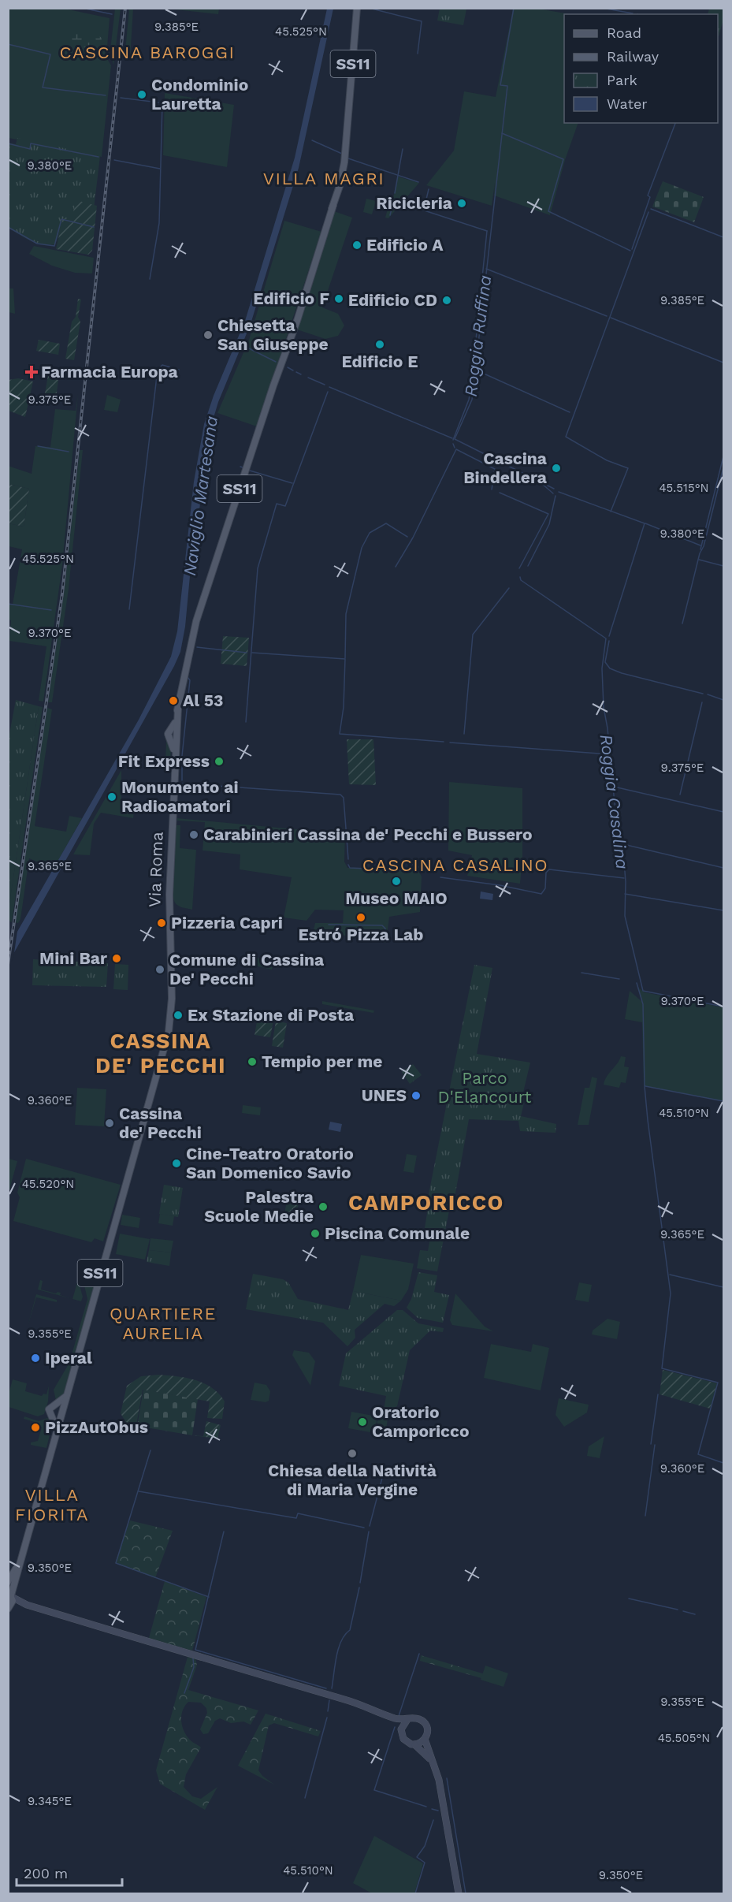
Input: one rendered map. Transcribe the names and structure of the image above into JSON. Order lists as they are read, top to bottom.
{
  "streets": {
    "main road": ["SS11", "Via Roma"]
  },
  "crossings": [
    ["SS11", "Via Roma"]
  ],
  "districts": [
    "CASCINA BAROGGI",
    "VILLA MAGRI",
    "CASCINA CASALINO",
    "CASSINA DE' PECCHI",
    "CAMPORICCO",
    "QUARTIERE AURELIA",
    "VILLA FIORITA"
  ],
  "water": ["Roggia Ruffina", "Naviglio Martesana", "Roggia Casalina"],
  "parks": ["Parco D'Elancourt"],
  "places": {
    "other": [
      "Condominio Lauretta",
      "Ricicleria",
      "Edificio A",
      "Edificio F",
      "Edificio CD",
      "Chiesetta San Giuseppe",
      "Edificio E",
      "Cascina Bindellera",
      "Al 53",
      "Fit Express",
      "Monumento ai Radioamatori",
      "Carabinieri Cassina de' Pecchi e Bussero",
      "Museo MAIO",
      "Estró Pizza Lab",
      "Pizzeria Capri",
      "Mini Bar",
      "Comune di Cassina De' Pecchi",
      "Ex Stazione di Posta",
      "Tempio per me",
      "UNES",
      "Cassina de' Pecchi",
      "Cine-Teatro Oratorio San Domenico Savio",
      "Palestra Scuole Medie",
      "Piscina Comunale",
      "Iperal",
      "Oratorio Camporicco",
      "PizzAutObus",
      "Chiesa della Natività di Maria Vergine"
    ],
    "health": ["Farmacia Europa"]
  },
  "legend": [
    "Road",
    "Railway",
    "Park",
    "Water"
  ],
  "scale_bar": "200 m",
  "coordinates": [
    "9.385°E",
    "45.525°N",
    "9.380°E",
    "9.375°E",
    "45.515°N",
    "9.370°E",
    "9.365°E",
    "9.360°E",
    "45.510°N",
    "45.520°N",
    "9.355°E",
    "9.350°E",
    "45.505°N",
    "9.345°E"
  ]
}
